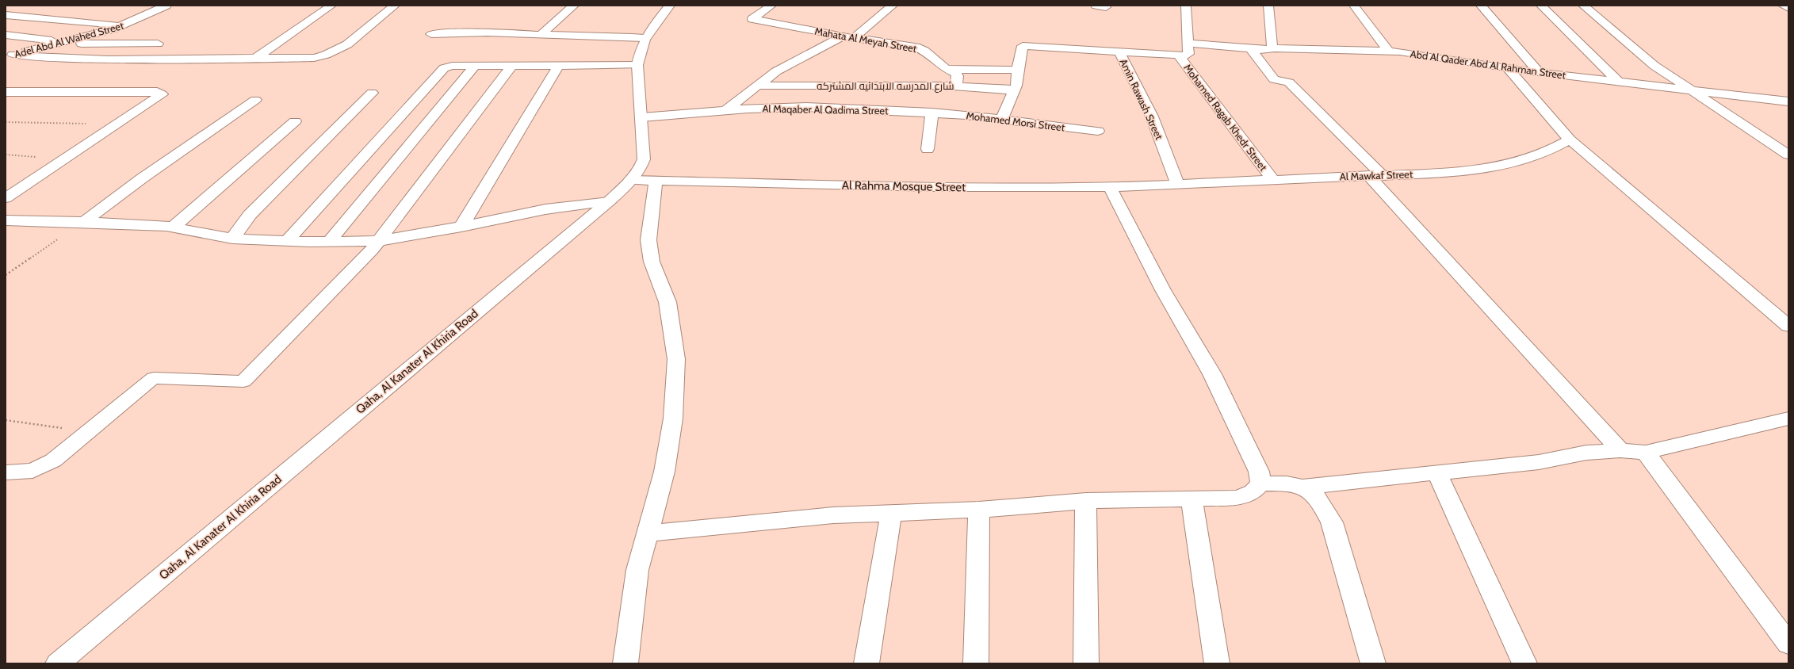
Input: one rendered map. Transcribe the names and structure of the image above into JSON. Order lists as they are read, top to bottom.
{
  "streets": {
    "street": [
      "Adel Abd Al Wahed Street",
      "Mahata Al Meyah Street",
      "Abd Al Qader Abd Al Rahman Street",
      "شارع المدرسه الابتدائيه المشتركه",
      "Amin Rawash Street",
      "Al Maqaber Al Qadima Street",
      "Mohamed Ragab Khedr Street",
      "Mohamed Morsi Street",
      "Al Mawkaf Street",
      "Al Rahma Mosque Street",
      "Qaha, Al Kanater Al Khiria Road"
    ]
  },
  "crossings": [
    ["Mahata Al Meyah Street", "شارع المدرسه الابتدائيه المشتركه"],
    ["Amin Rawash Street", "Al Mawkaf Street"],
    ["Amin Rawash Street", "Al Rahma Mosque Street"],
    ["Al Maqaber Al Qadima Street", "Mohamed Morsi Street"],
    ["Al Maqaber Al Qadima Street", "Qaha, Al Kanater Al Khiria Road"],
    ["Mohamed Ragab Khedr Street", "Al Mawkaf Street"],
    ["Al Mawkaf Street", "Al Rahma Mosque Street"],
    ["Al Rahma Mosque Street", "Qaha, Al Kanater Al Khiria Road"]
  ]
}
